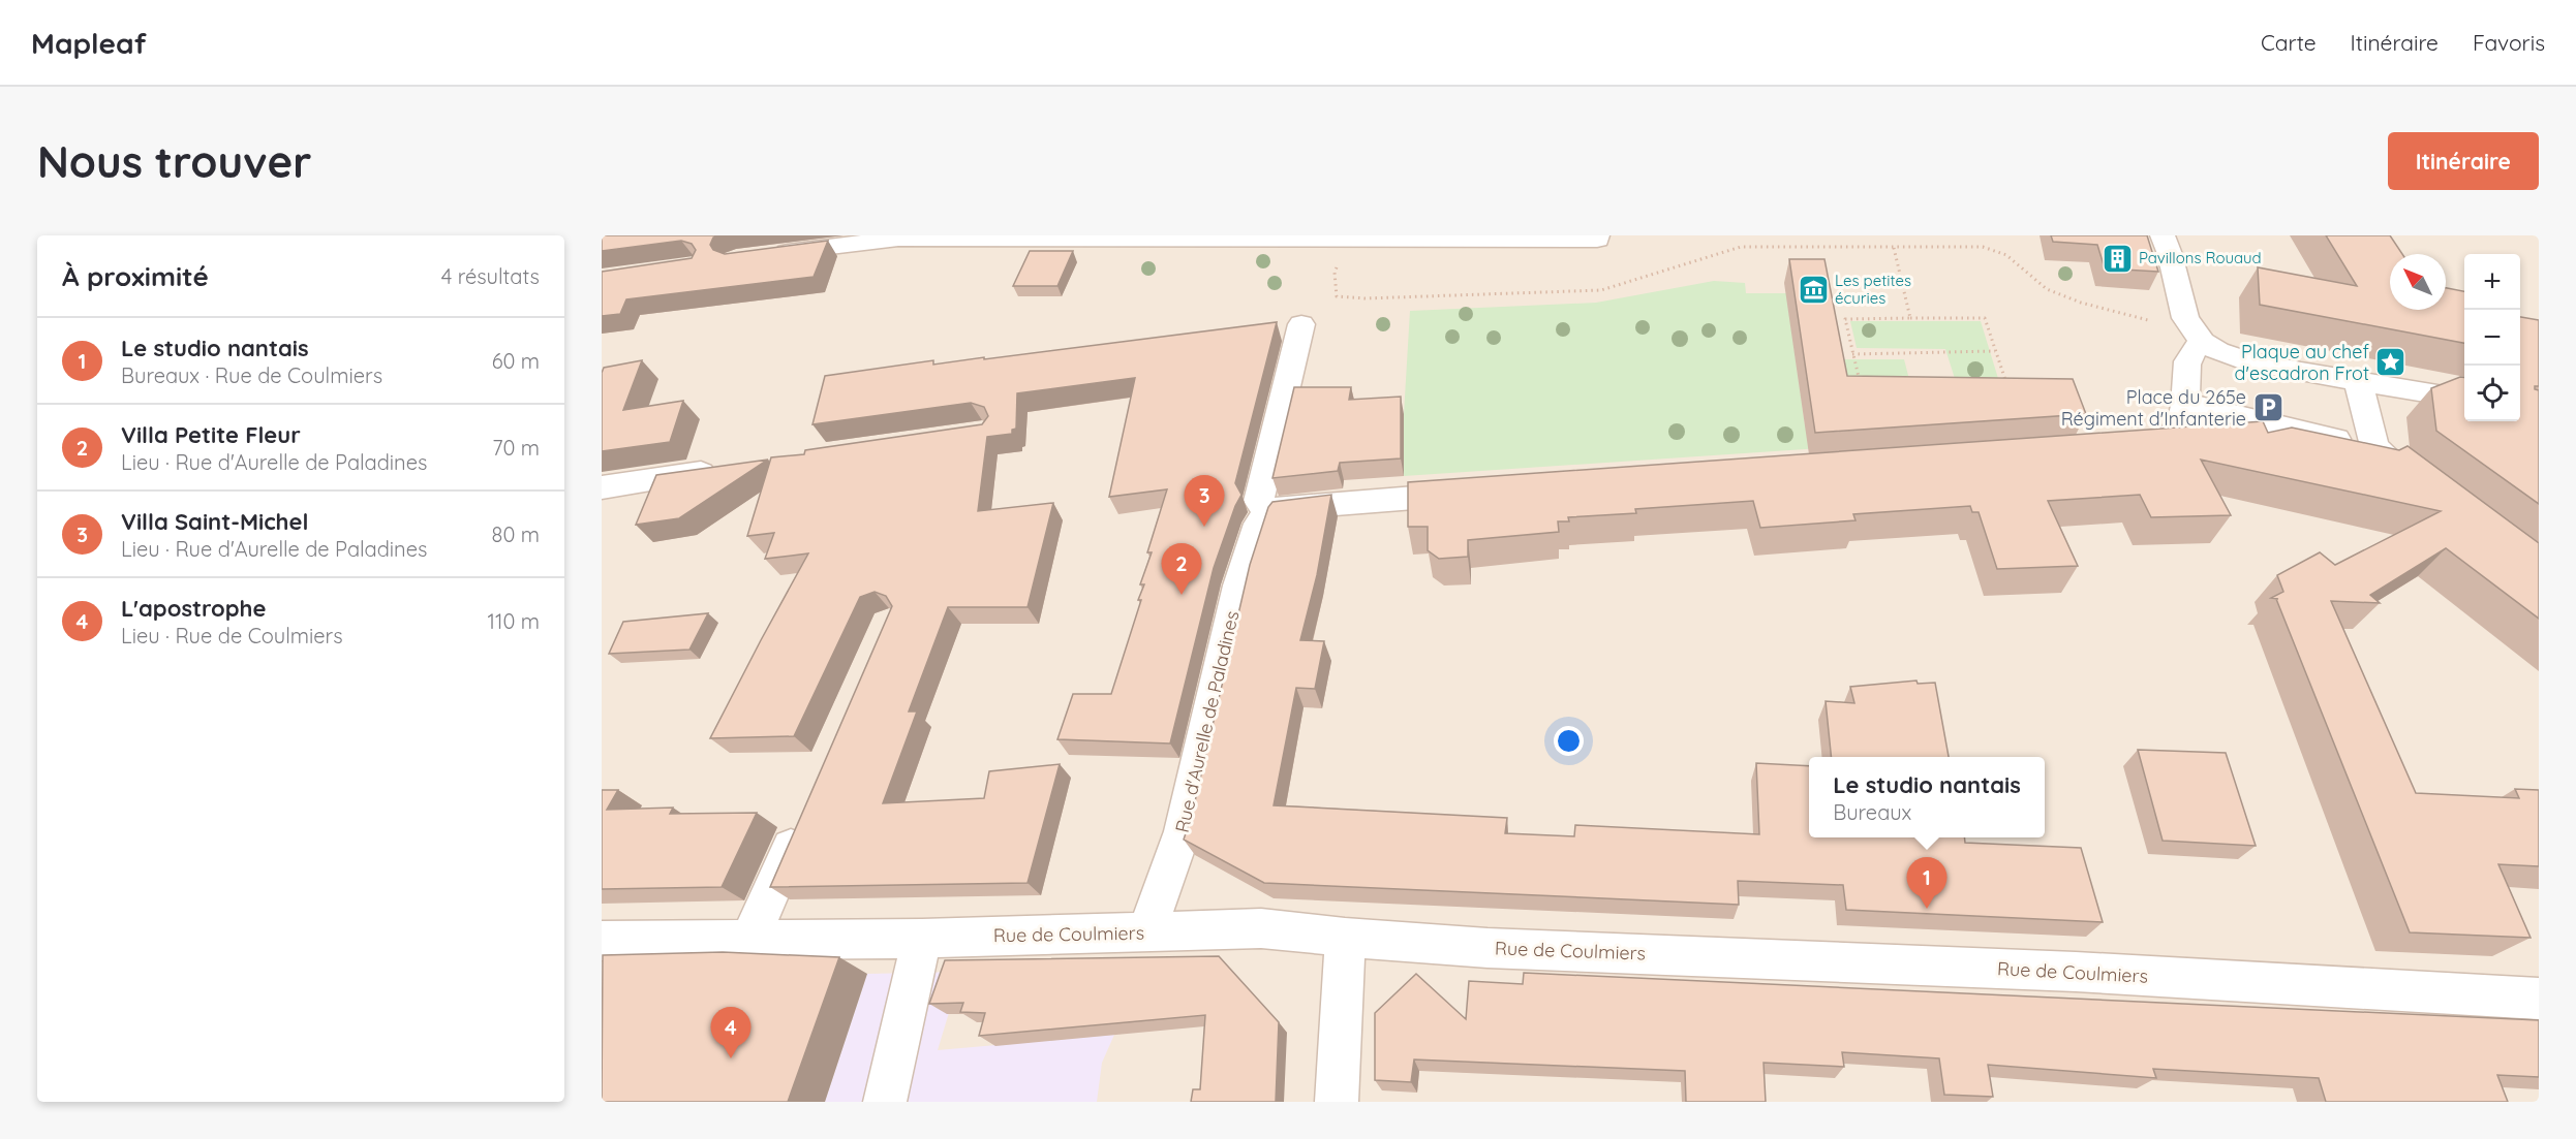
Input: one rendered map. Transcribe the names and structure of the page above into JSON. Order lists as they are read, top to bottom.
{
  "streets": {
    "street": ["Rue d'Aurelle de Paladines", "Rue de Coulmiers"]
  },
  "crossings": [
    ["Rue d'Aurelle de Paladines", "Rue de Coulmiers"]
  ],
  "places": {
    "building": ["Pavillons Rouaud"],
    "museum": ["Les petites écuries"],
    "place": ["Plaque au chef d'escadron Frot"],
    "parking": ["Place du 265e Régiment d'Infanterie"]
  },
  "north": "top left",
  "page": {
    "header": "Mapleaf",
    "nav": ["Carte", "Itinéraire", "Favoris"],
    "buttons": "Itinéraire",
    "title": "Nous trouver",
    "heading": ["À proximité", "4 résultats"],
    "map_buttons": ["+", "−"],
    "list": [
      {
        "mark": "1",
        "name": "Le studio nantais",
        "note": "Bureaux · Rue de Coulmiers",
        "value": "60 m"
      },
      {
        "mark": "2",
        "name": "Villa Petite Fleur",
        "note": "Lieu · Rue d'Aurelle de Paladines",
        "value": "70 m"
      },
      {
        "mark": "3",
        "name": "Villa Saint-Michel",
        "note": "Lieu · Rue d'Aurelle de Paladines",
        "value": "80 m"
      },
      {
        "mark": "4",
        "name": "L'apostrophe",
        "note": "Lieu · Rue de Coulmiers",
        "value": "110 m"
      }
    ],
    "pins": [
      "3",
      "2",
      "1",
      "4"
    ],
    "popup": ["Le studio nantais", "Bureaux"]
  }
}
